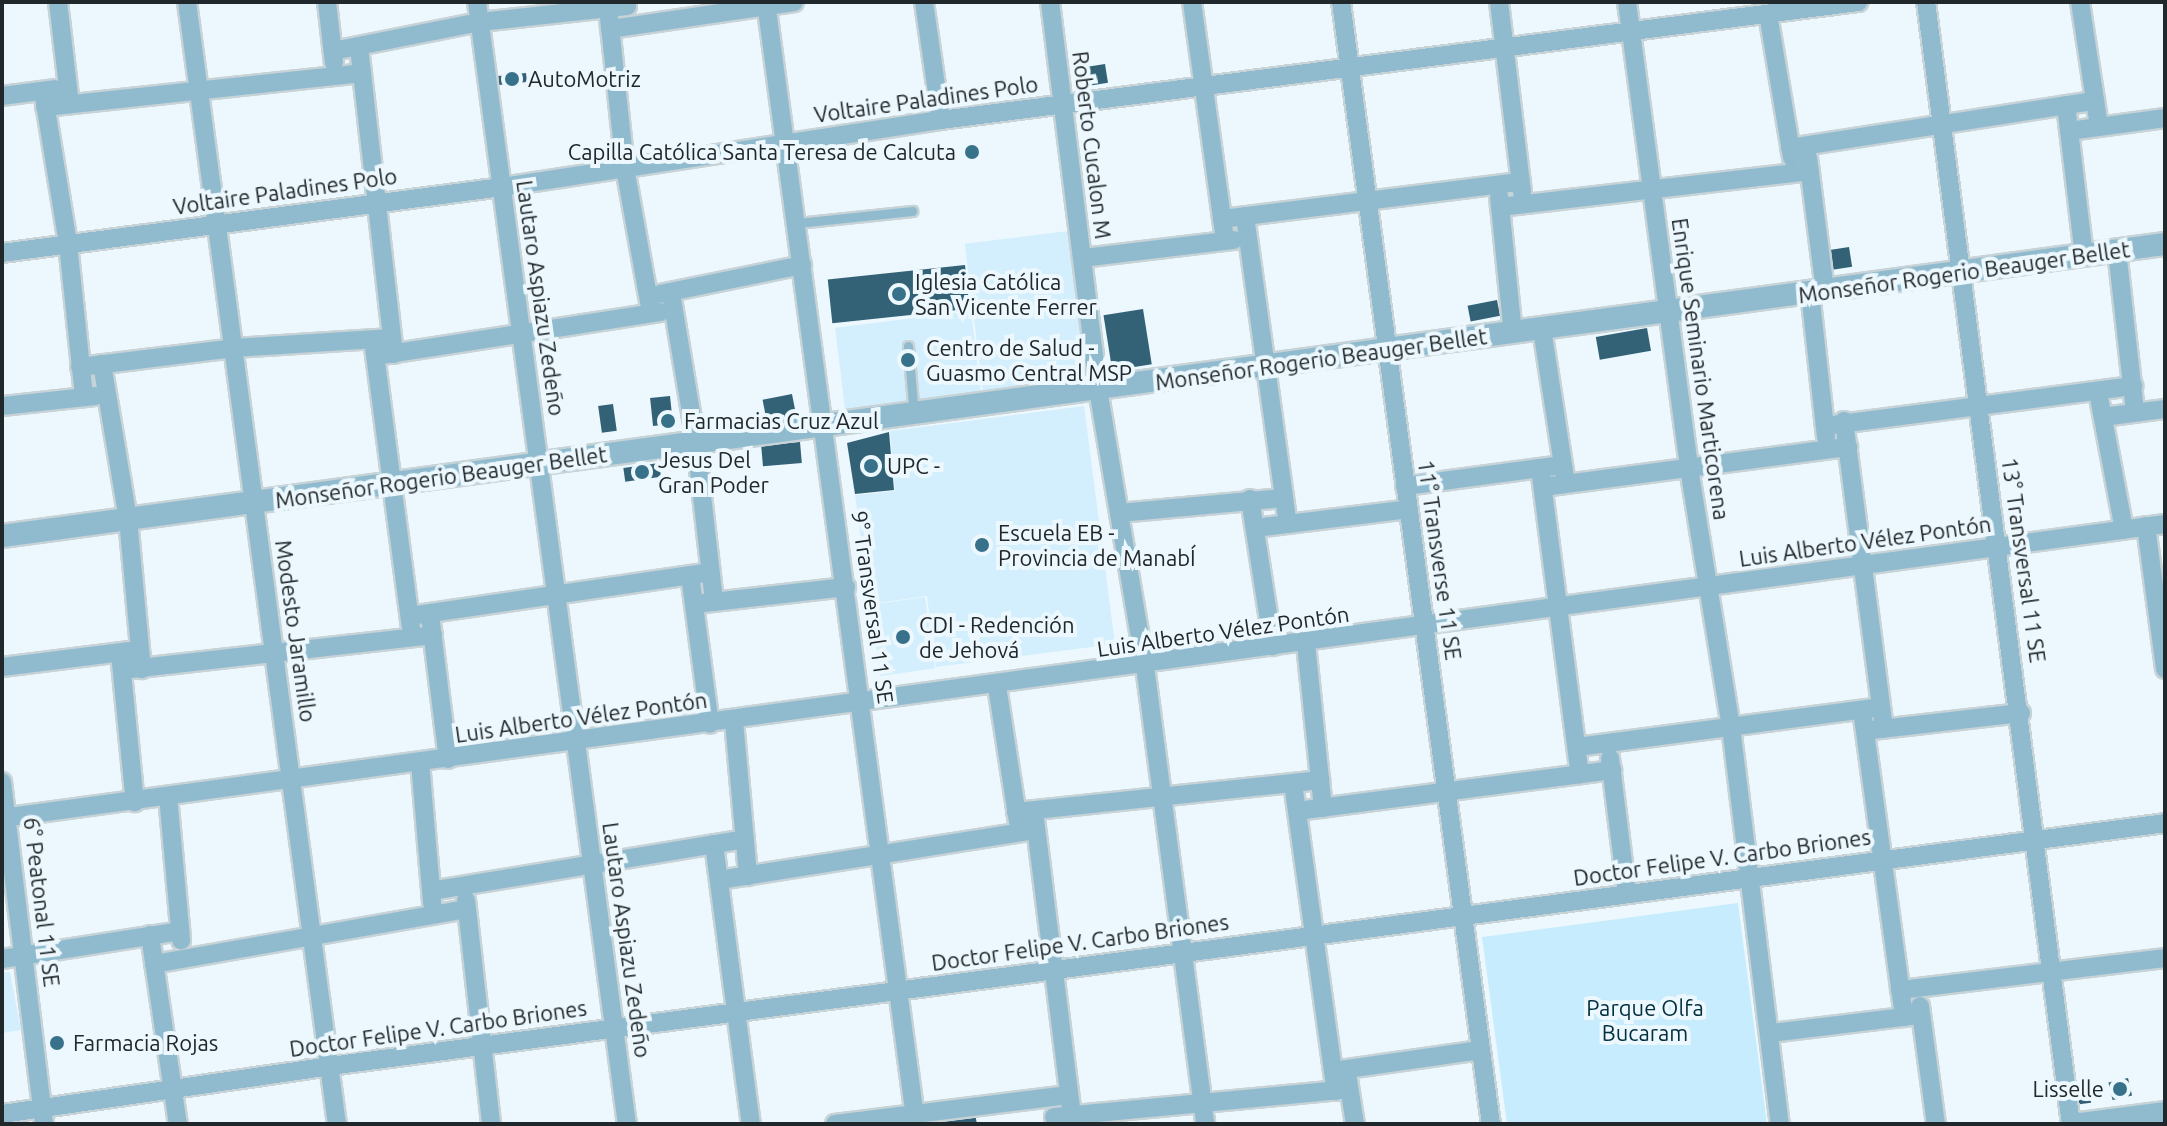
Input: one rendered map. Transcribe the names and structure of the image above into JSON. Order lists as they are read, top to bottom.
{
  "streets": {
    "street": [
      "Voltaire Paladines Polo",
      "Roberto Cucalon M",
      "Monseñor Rogerio Beauger Bellet",
      "Lautaro Aspiazu Zedeño",
      "Enrique Seminario Marticorena",
      "Luis Alberto Vélez Pontón",
      "11° Transverse 11 SE",
      "13° Transversal 11 SE",
      "9° Transversal 11 SE",
      "Modesto Jaramillo",
      "Doctor Felipe V. Carbo Briones",
      "6° Peatonal 11 SE"
    ]
  },
  "crossings": [
    ["Voltaire Paladines Polo", "Roberto Cucalon M"],
    ["Voltaire Paladines Polo", "Lautaro Aspiazu Zedeño"],
    ["Voltaire Paladines Polo", "Enrique Seminario Marticorena"],
    ["Voltaire Paladines Polo", "11° Transverse 11 SE"],
    ["Voltaire Paladines Polo", "9° Transversal 11 SE"],
    ["Voltaire Paladines Polo", "Modesto Jaramillo"],
    ["Roberto Cucalon M", "Monseñor Rogerio Beauger Bellet"],
    ["Monseñor Rogerio Beauger Bellet", "Lautaro Aspiazu Zedeño"],
    ["Monseñor Rogerio Beauger Bellet", "Enrique Seminario Marticorena"],
    ["Monseñor Rogerio Beauger Bellet", "11° Transverse 11 SE"],
    ["Monseñor Rogerio Beauger Bellet", "13° Transversal 11 SE"],
    ["Monseñor Rogerio Beauger Bellet", "9° Transversal 11 SE"],
    ["Monseñor Rogerio Beauger Bellet", "Modesto Jaramillo"],
    ["Lautaro Aspiazu Zedeño", "Luis Alberto Vélez Pontón"],
    ["Lautaro Aspiazu Zedeño", "Doctor Felipe V. Carbo Briones"],
    ["Enrique Seminario Marticorena", "Luis Alberto Vélez Pontón"],
    ["Enrique Seminario Marticorena", "Doctor Felipe V. Carbo Briones"],
    ["Luis Alberto Vélez Pontón", "11° Transverse 11 SE"],
    ["Luis Alberto Vélez Pontón", "13° Transversal 11 SE"],
    ["Luis Alberto Vélez Pontón", "9° Transversal 11 SE"],
    ["Luis Alberto Vélez Pontón", "Modesto Jaramillo"],
    ["Luis Alberto Vélez Pontón", "6° Peatonal 11 SE"],
    ["11° Transverse 11 SE", "Doctor Felipe V. Carbo Briones"],
    ["13° Transversal 11 SE", "Doctor Felipe V. Carbo Briones"],
    ["9° Transversal 11 SE", "Doctor Felipe V. Carbo Briones"],
    ["Modesto Jaramillo", "Doctor Felipe V. Carbo Briones"],
    ["Doctor Felipe V. Carbo Briones", "6° Peatonal 11 SE"]
  ],
  "parks": ["Parque Olfa Bucaram"],
  "places": [
    "AutoMotriz",
    "Capilla Católica Santa Teresa de Calcuta",
    "Iglesia Católica San Vicente Ferrer",
    "Centro de Salud - Guasmo Central MSP",
    "Farmacias Cruz Azul",
    "UPC -",
    "Jesus Del Gran Poder",
    "Escuela EB - Provincia de ManabÍ",
    "CDI - Redención de Jehová",
    "Farmacia Rojas",
    "Lisselle"
  ]
}
